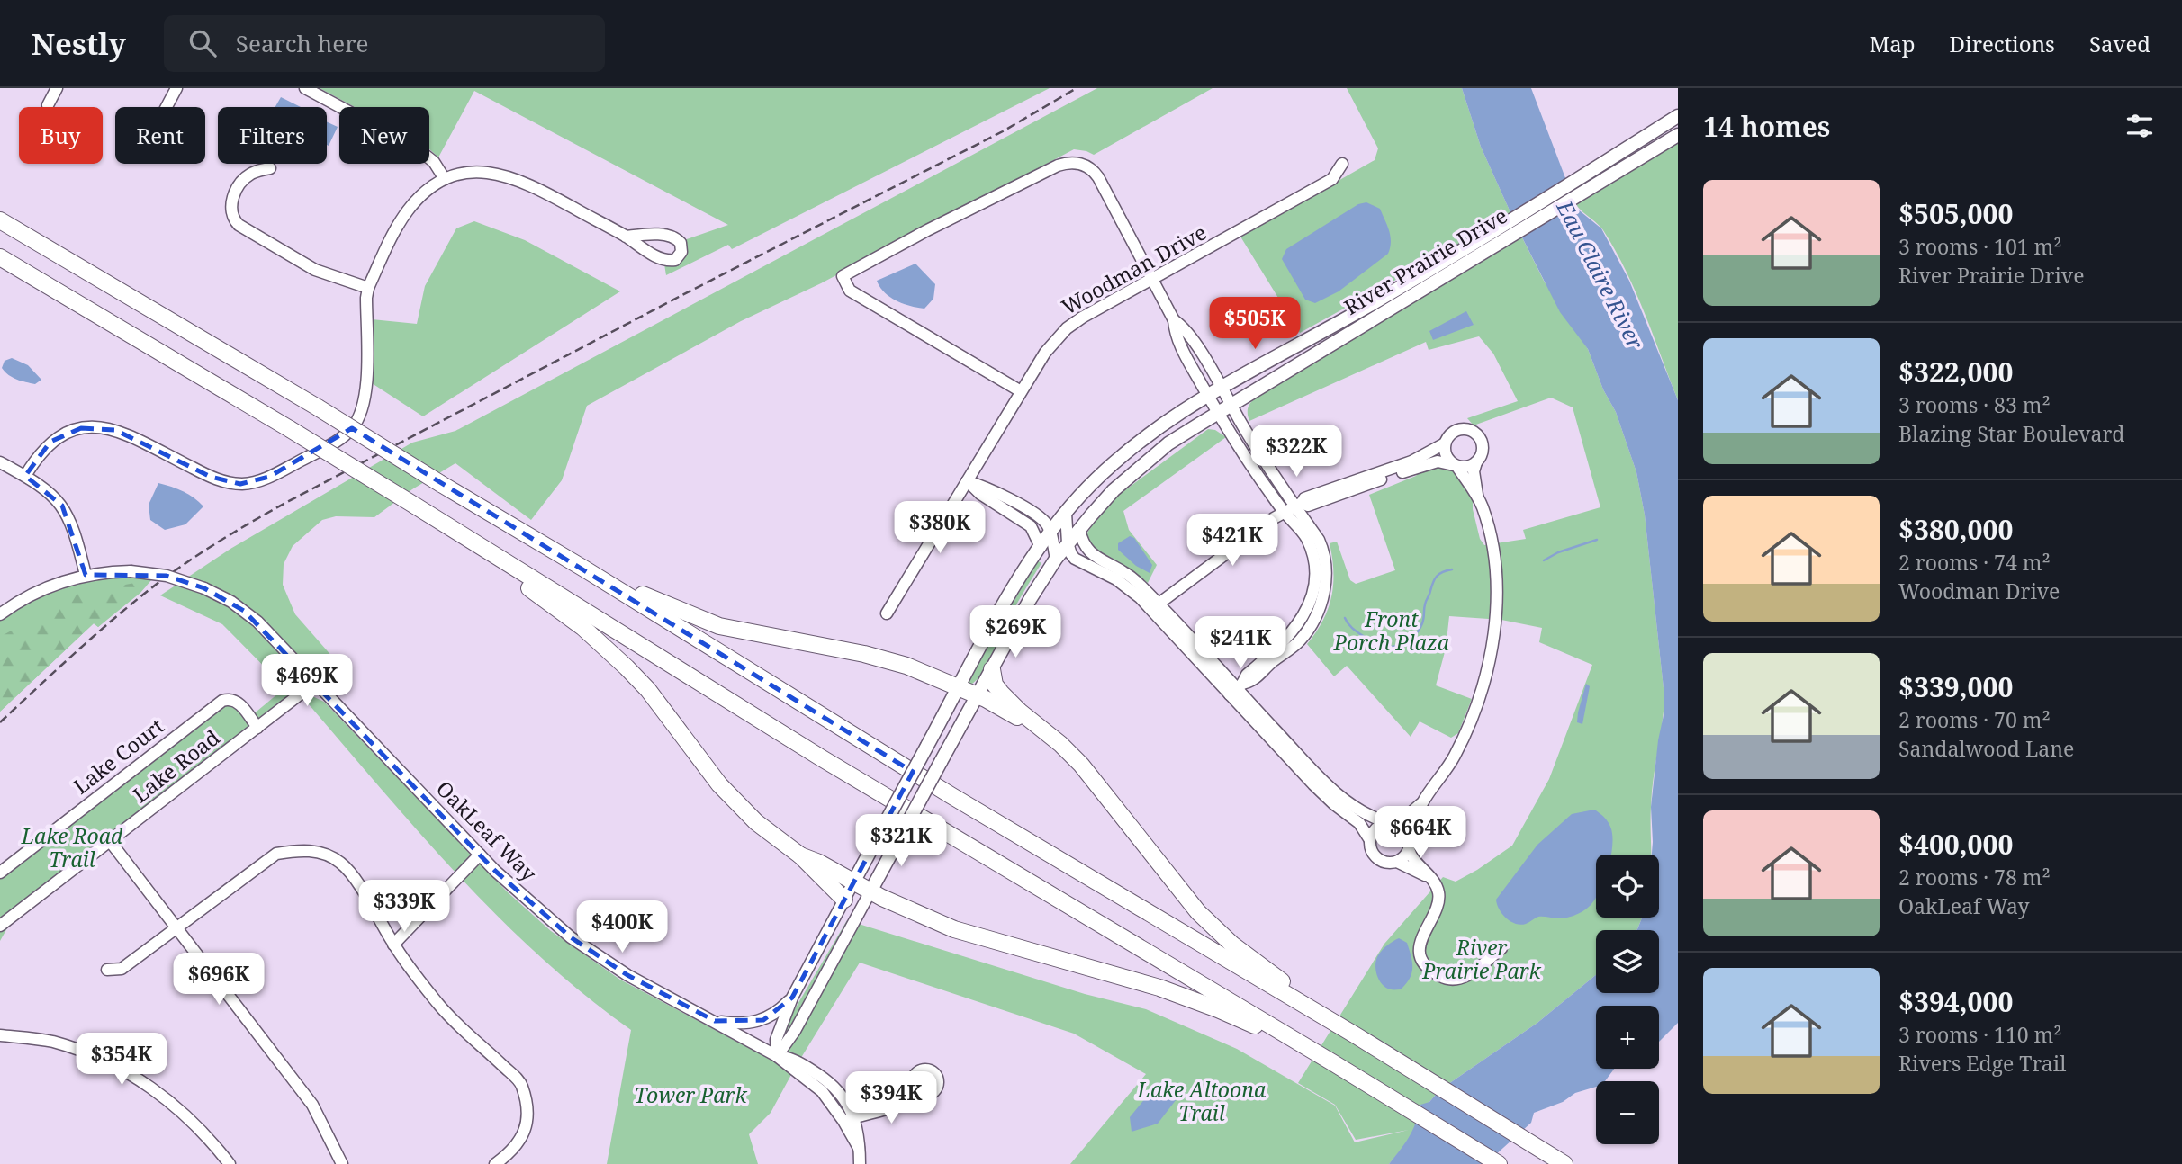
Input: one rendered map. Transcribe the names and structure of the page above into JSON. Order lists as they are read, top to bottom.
{
  "streets": {
    "main road": ["River Prairie Drive"],
    "street": [
      "Woodman Drive",
      "Lake Court",
      "Lake Road",
      "OakLeaf Way"
    ]
  },
  "crossings": [
    ["River Prairie Drive", "OakLeaf Way"],
    ["Lake Court", "Lake Road"],
    ["Lake Road", "OakLeaf Way"]
  ],
  "water": ["Eau Claire River"],
  "parks": [
    "Front Porch Plaza",
    "Lake Road Trail",
    "River Prairie Park",
    "Lake Altoona Trail",
    "Tower Park"
  ],
  "page": {
    "header": "Nestly",
    "search": "Search here",
    "nav": ["Map", "Directions", "Saved"],
    "heading": "14 homes",
    "chip": [
      "Buy",
      "Rent",
      "Filters",
      "New"
    ],
    "list": [
      {
        "name": "$505,000",
        "note": "3 rooms · 101 m² · River Prairie Drive"
      },
      {
        "name": "$322,000",
        "note": "3 rooms · 83 m² · Blazing Star Boulevard"
      },
      {
        "name": "$380,000",
        "note": "2 rooms · 74 m² · Woodman Drive"
      },
      {
        "name": "$339,000",
        "note": "2 rooms · 70 m² · Sandalwood Lane"
      },
      {
        "name": "$400,000",
        "note": "2 rooms · 78 m² · OakLeaf Way"
      },
      {
        "name": "$394,000",
        "note": "3 rooms · 110 m² · Rivers Edge Trail"
      }
    ],
    "price": [
      "$505K",
      "$322K",
      "$380K",
      "$421K",
      "$269K",
      "$241K",
      "$469K",
      "$664K",
      "$321K",
      "$339K",
      "$400K",
      "$696K",
      "$354K",
      "$394K"
    ],
    "map_buttons": ["+", "−"]
  }
}
